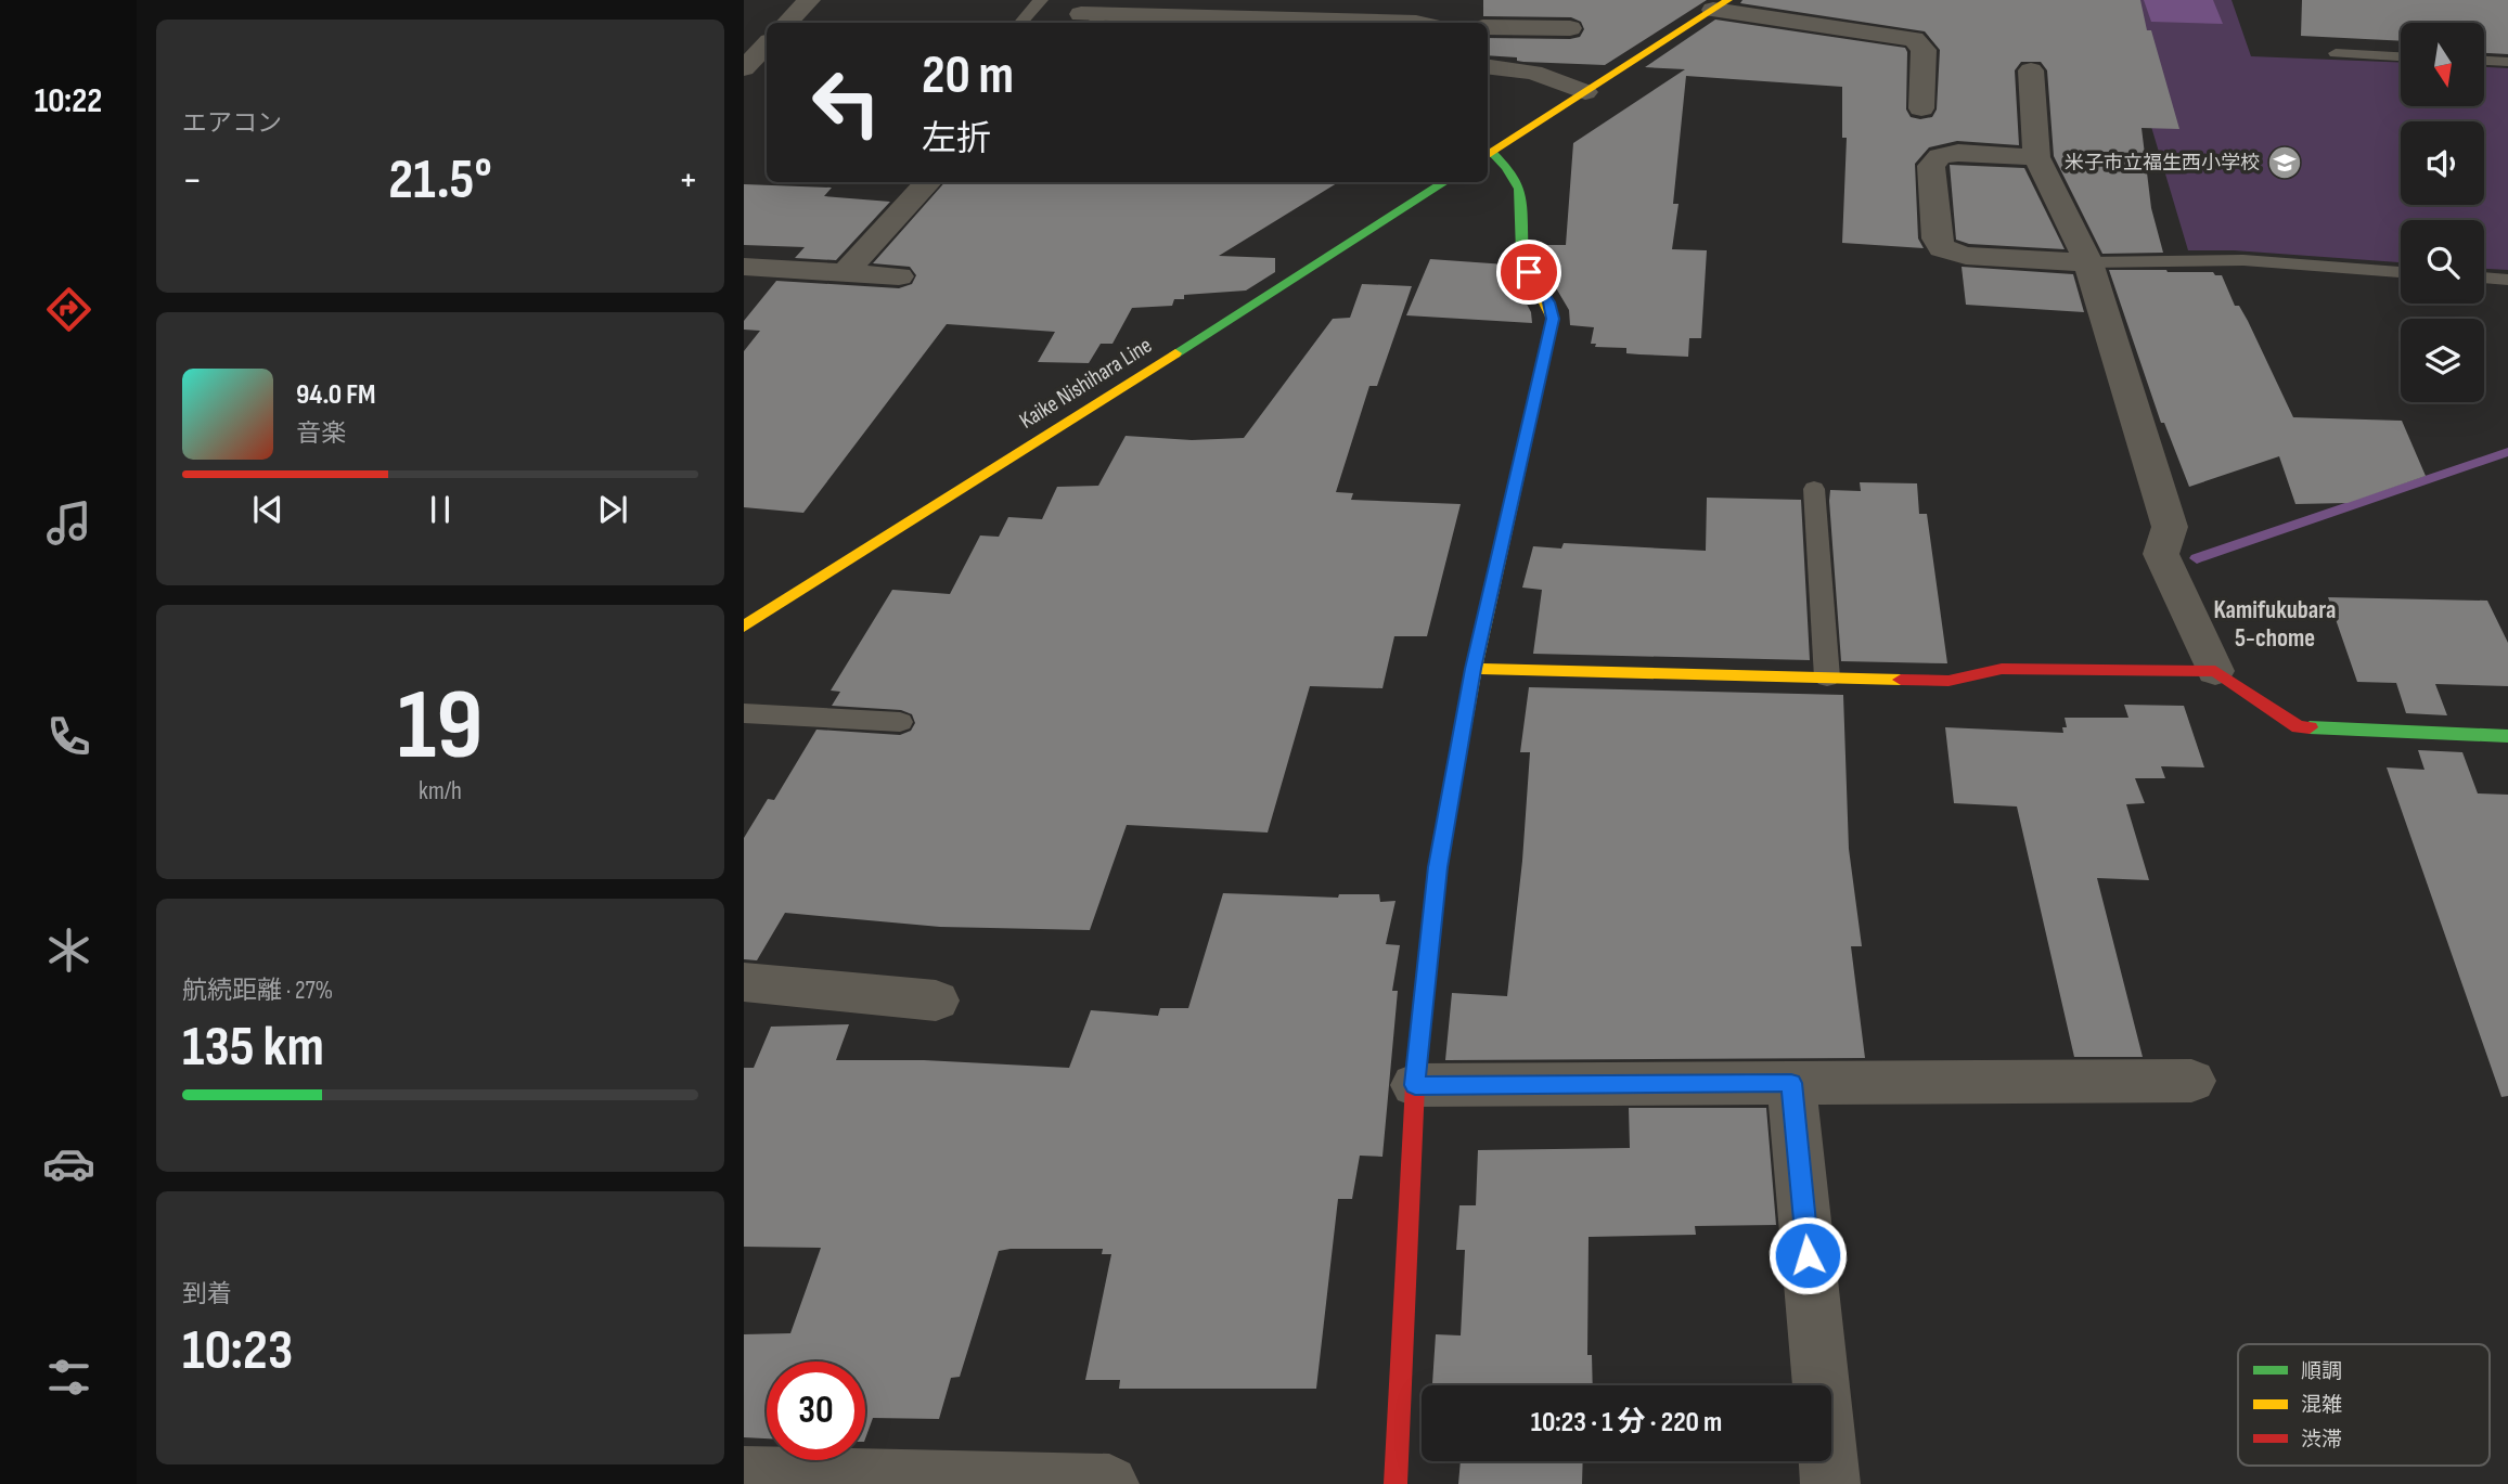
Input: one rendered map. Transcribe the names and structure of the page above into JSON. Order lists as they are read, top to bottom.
{
  "streets": {
    "street": ["Kaike Nishihara Line"]
  },
  "districts": ["Kamifukubara 5-chome"],
  "places": {
    "school or university": ["米子市立福生西小学校"]
  },
  "legend": ["順調", "混雑", "渋滞"],
  "north": "bottom",
  "page": {
    "tabs": "10:22",
    "tile": [
      "エアコン",
      ["19", "km/h"],
      ["航続距離 · 27%", "135 km"],
      ["到着", "10:23"]
    ],
    "turn": ["20 m", "左折"],
    "heat": ["−", "21.5°", "+"],
    "song": ["94.0 FM", "音楽"],
    "limit": "30",
    "trip": "10:23 · 1 分 · 220 m"
  }
}
